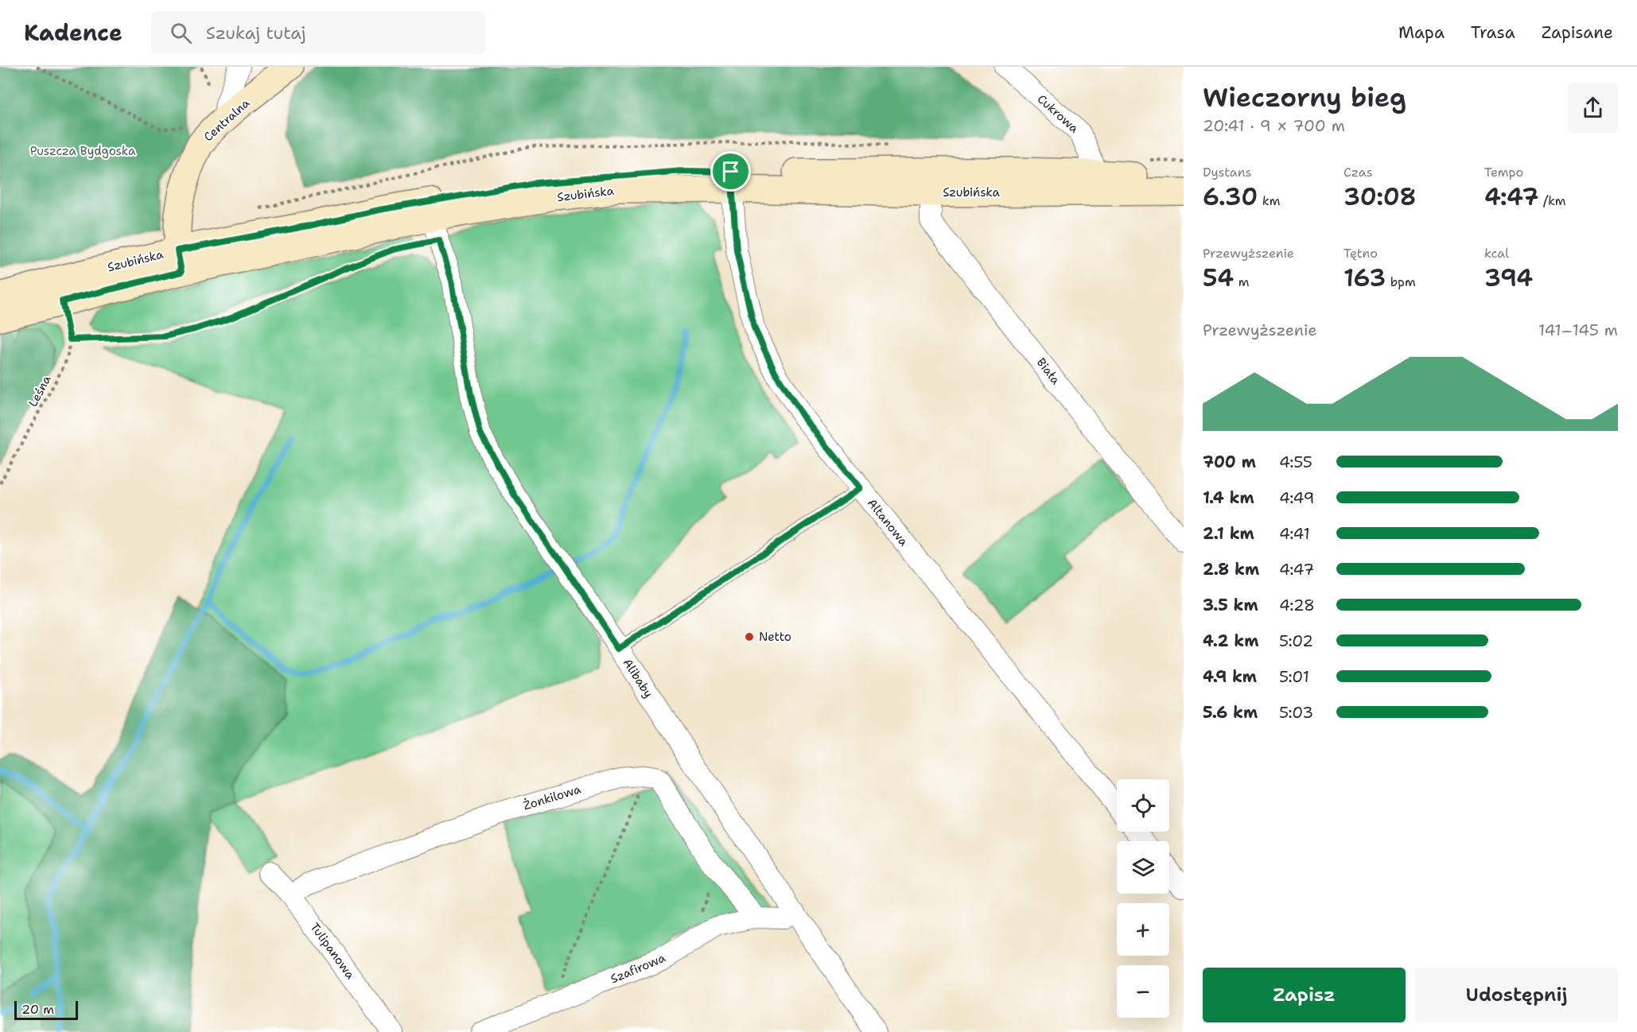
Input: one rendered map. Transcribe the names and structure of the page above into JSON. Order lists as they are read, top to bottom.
{
  "streets": {
    "main road": ["Centralna", "Szubińska"],
    "street": [
      "Cukrowa",
      "Biała",
      "Altanowa",
      "Alibaby",
      "Żonkilowa",
      "Tulipanowa",
      "Szafirowa"
    ],
    "path": ["Leśna"]
  },
  "crossings": [
    ["Cukrowa", "Szubińska"],
    ["Centralna", "Szubińska"],
    ["Szubińska", "Biała"],
    ["Szubińska", "Leśna"],
    ["Szubińska", "Altanowa"],
    ["Szubińska", "Alibaby"],
    ["Alibaby", "Szafirowa"],
    ["Żonkilowa", "Tulipanowa"],
    ["Żonkilowa", "Szafirowa"]
  ],
  "parks": ["Puszcza Bydgoska"],
  "places": ["Netto"],
  "scale_bar": "20 m",
  "page": {
    "header": "Kadence",
    "search": "Szukaj tutaj",
    "nav": ["Mapa", "Trasa", "Zapisane"],
    "heading": ["Wieczorny bieg", "20:41 · 9 × 700 m"],
    "stats": [
      ["Dystans", "6.30 km"],
      ["Czas", "30:08"],
      ["Tempo", "4:47 /km"],
      ["Przewyższenie", "54 m"],
      ["Tętno", "163 bpm"],
      ["kcal", "394"]
    ],
    "chart": ["Przewyższenie", "141–145 m"],
    "list": [
      {
        "name": "700 m",
        "note": "4:55"
      },
      {
        "name": "1.4 km",
        "note": "4:49"
      },
      {
        "name": "2.1 km",
        "note": "4:41"
      },
      {
        "name": "2.8 km",
        "note": "4:47"
      },
      {
        "name": "3.5 km",
        "note": "4:28"
      },
      {
        "name": "4.2 km",
        "note": "5:02"
      },
      {
        "name": "4.9 km",
        "note": "5:01"
      },
      {
        "name": "5.6 km",
        "note": "5:03"
      }
    ],
    "map_buttons": ["+", "−"],
    "buttons": ["Zapisz", "Udostępnij"],
    "scale": "20 m"
  }
}
